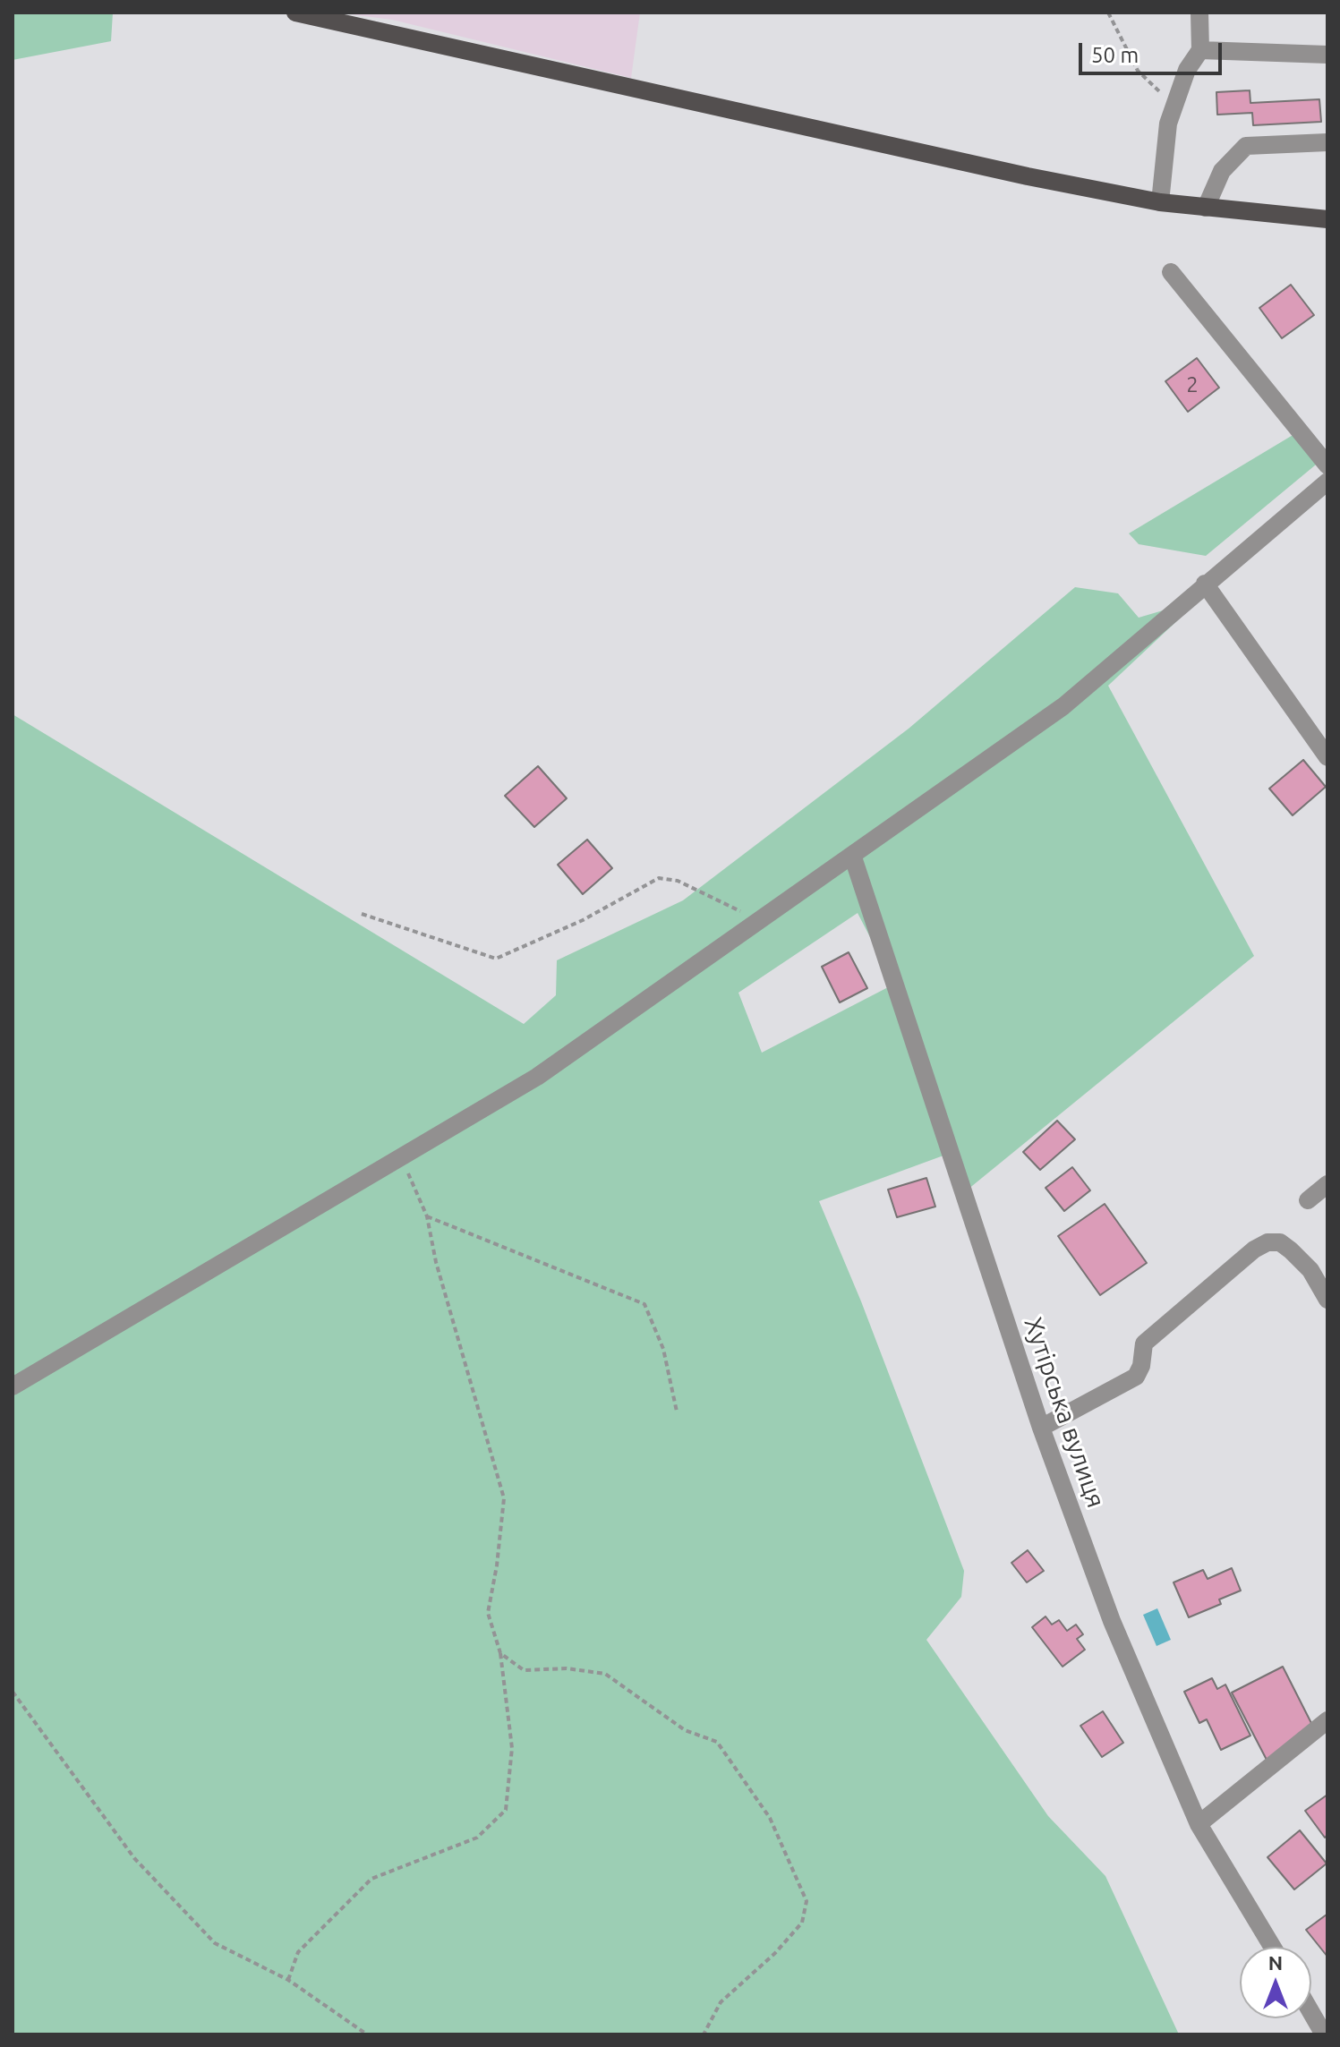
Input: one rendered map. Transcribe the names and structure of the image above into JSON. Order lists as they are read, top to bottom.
{
  "streets": {
    "street": ["Хутірська вулиця"]
  },
  "house_numbers": ["2"],
  "scale_bar": "50 m",
  "north": "top"
}
